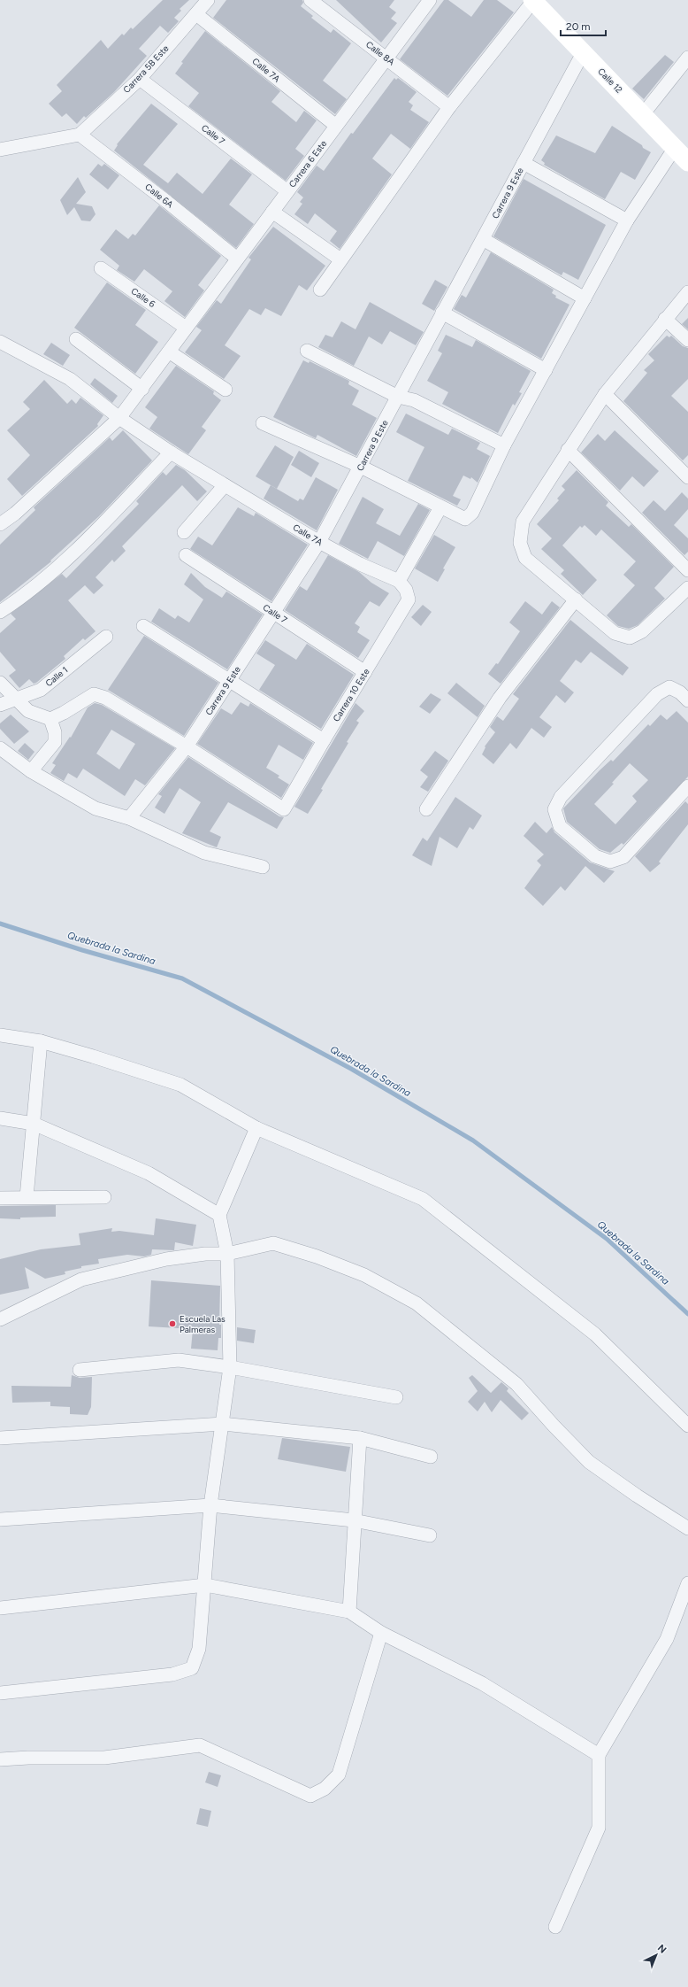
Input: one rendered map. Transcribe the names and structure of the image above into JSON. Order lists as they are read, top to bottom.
{
  "streets": {
    "main road": ["Calle 12"],
    "street": [
      "Calle 8A",
      "Carrera 5B Este",
      "Calle 7A",
      "Calle 7",
      "Carrera 6 Este",
      "Carrera 9 Este",
      "Calle 6A",
      "Calle 6",
      "Calle 1",
      "Carrera 10 Este"
    ]
  },
  "crossings": [
    ["Calle 8A", "Carrera 6 Este"],
    ["Carrera 5B Este", "Calle 7A"],
    ["Carrera 5B Este", "Calle 7"],
    ["Carrera 5B Este", "Calle 6A"],
    ["Calle 7A", "Carrera 6 Este"],
    ["Calle 7A", "Carrera 9 Este"],
    ["Calle 7A", "Carrera 10 Este"],
    ["Calle 12", "Carrera 9 Este"],
    ["Calle 7", "Carrera 6 Este"],
    ["Calle 7", "Carrera 9 Este"],
    ["Calle 7", "Carrera 10 Este"],
    ["Carrera 6 Este", "Calle 6A"],
    ["Carrera 6 Este", "Calle 6"],
    ["Carrera 9 Este", "Carrera 10 Este"]
  ],
  "water": ["Quebrada la Sardina"],
  "places": ["Escuela Las Palmeras"],
  "scale_bar": "20 m",
  "north": "top right"
}
